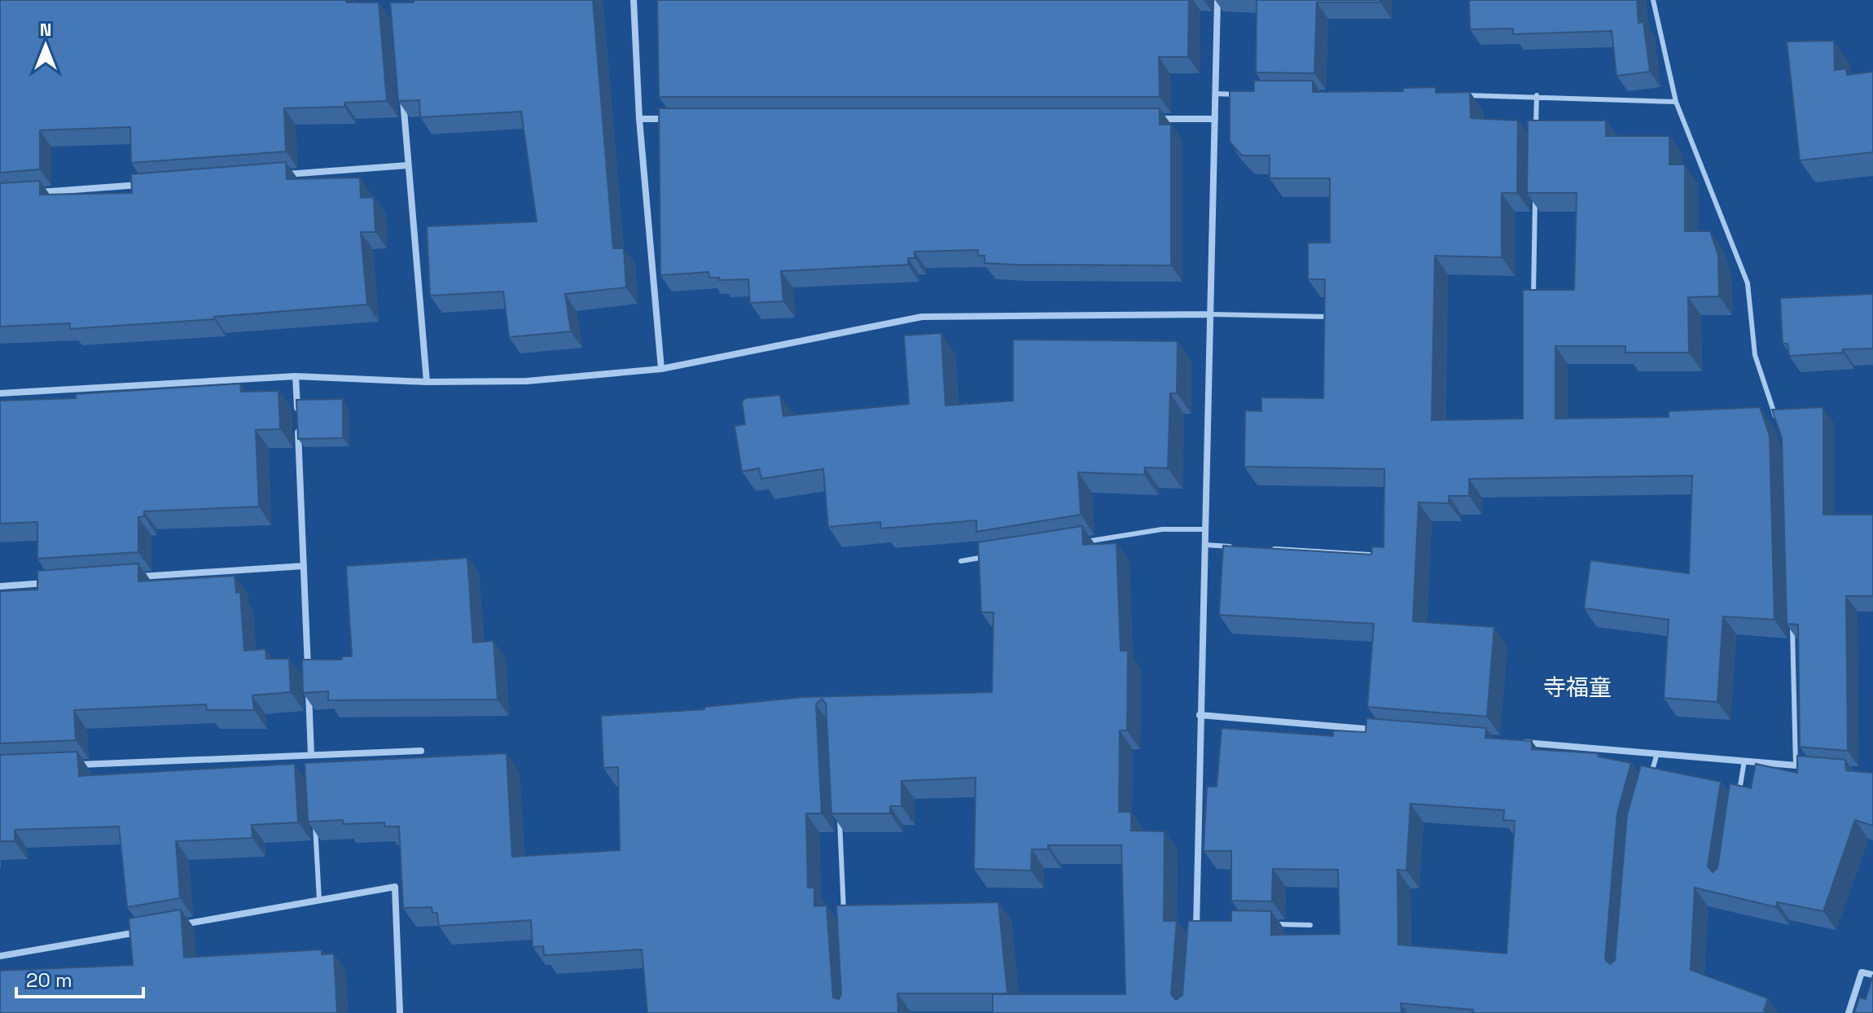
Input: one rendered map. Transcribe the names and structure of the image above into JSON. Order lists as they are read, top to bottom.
{
  "districts": ["寺福童"],
  "scale_bar": "20 m",
  "north": "top"
}
